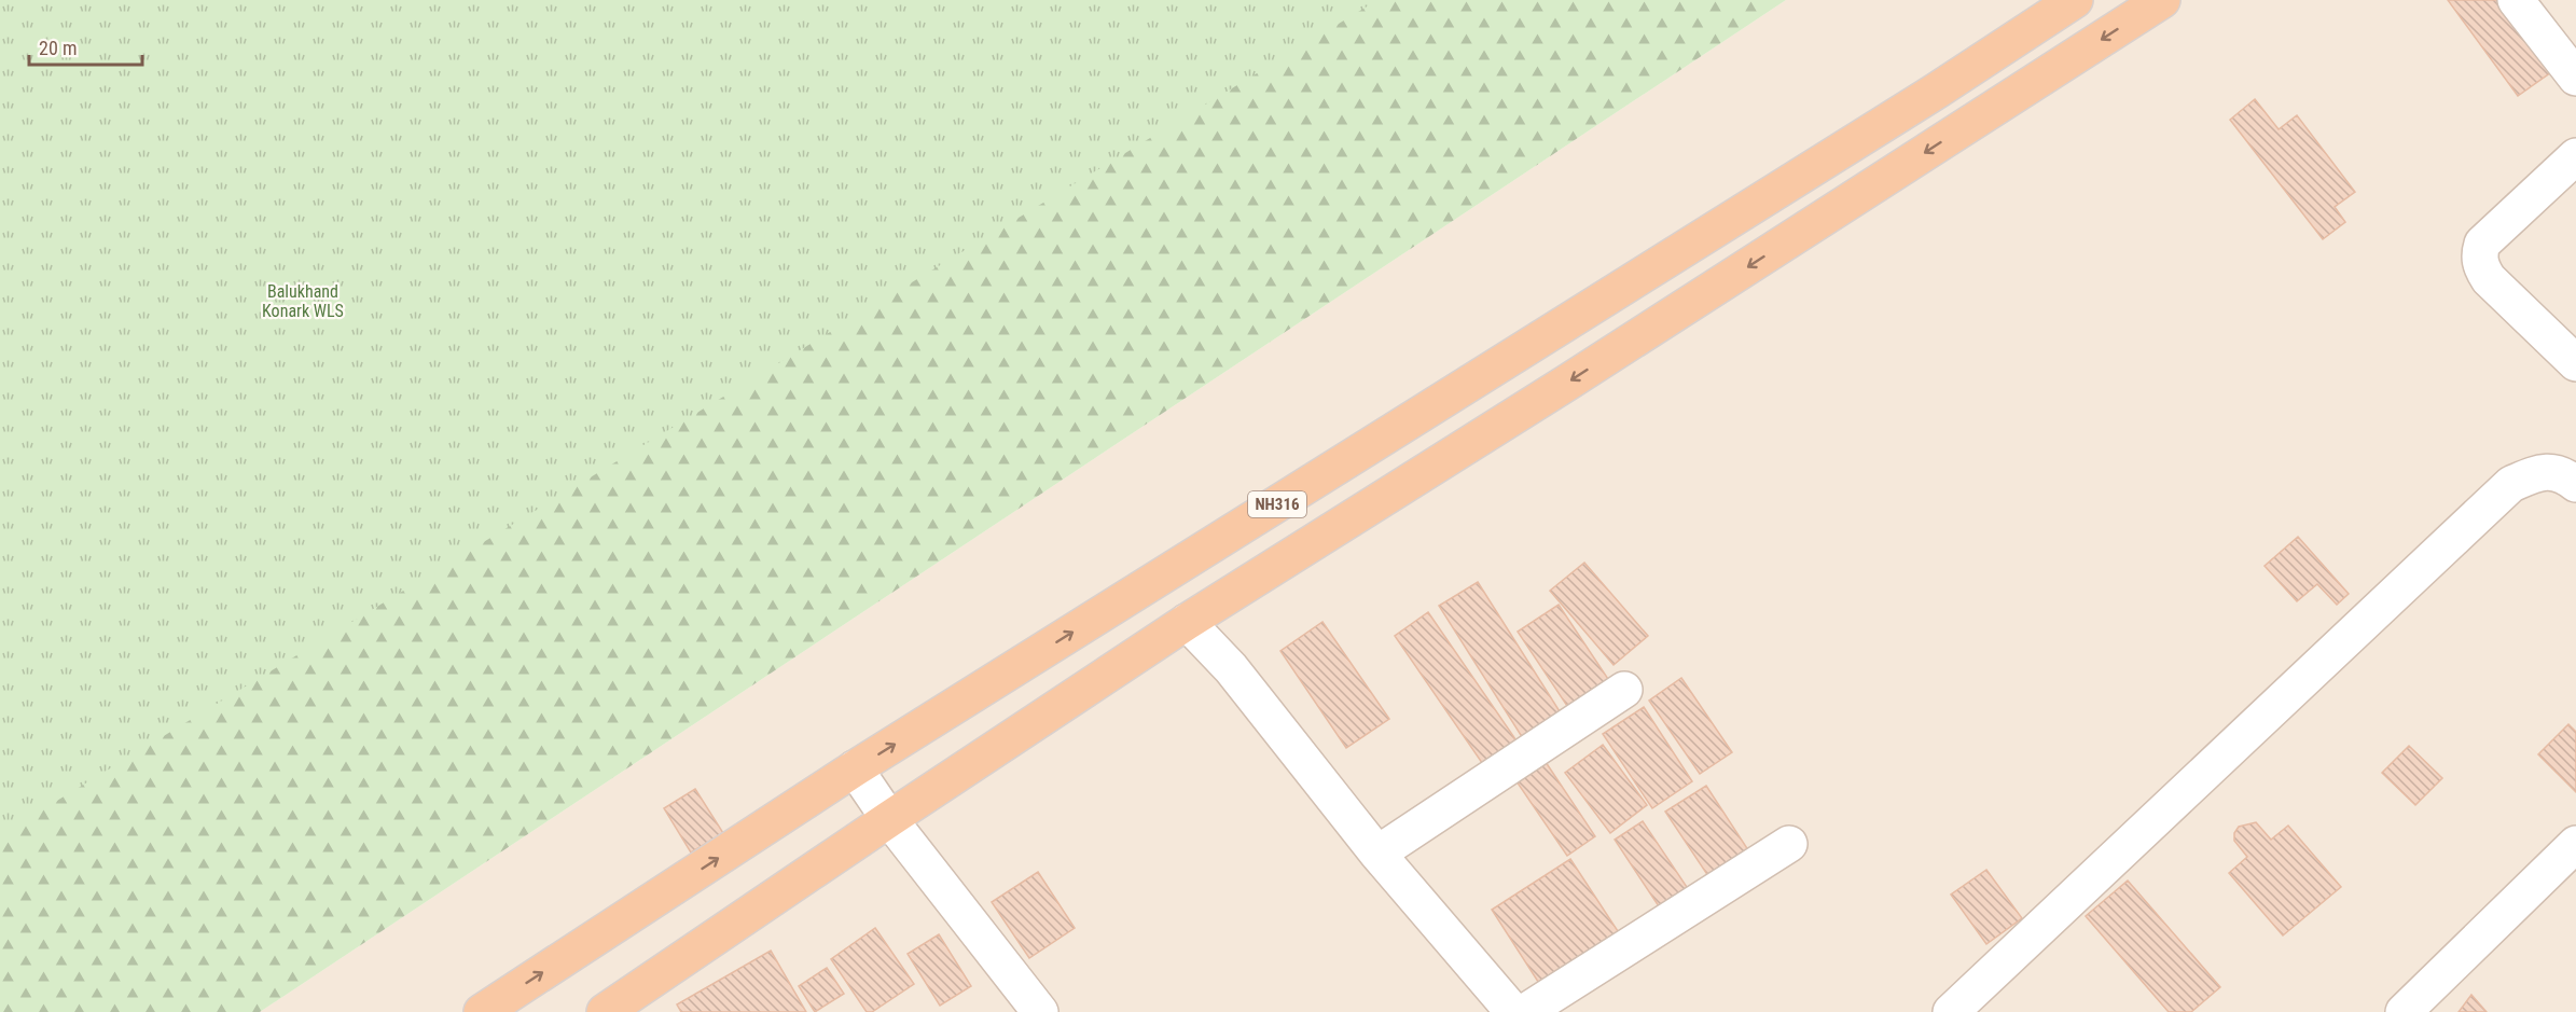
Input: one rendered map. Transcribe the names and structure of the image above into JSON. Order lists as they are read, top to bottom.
{
  "streets": {
    "highway": ["NH316"]
  },
  "parks": ["Balukhand Konark WLS"],
  "scale_bar": "20 m"
}
